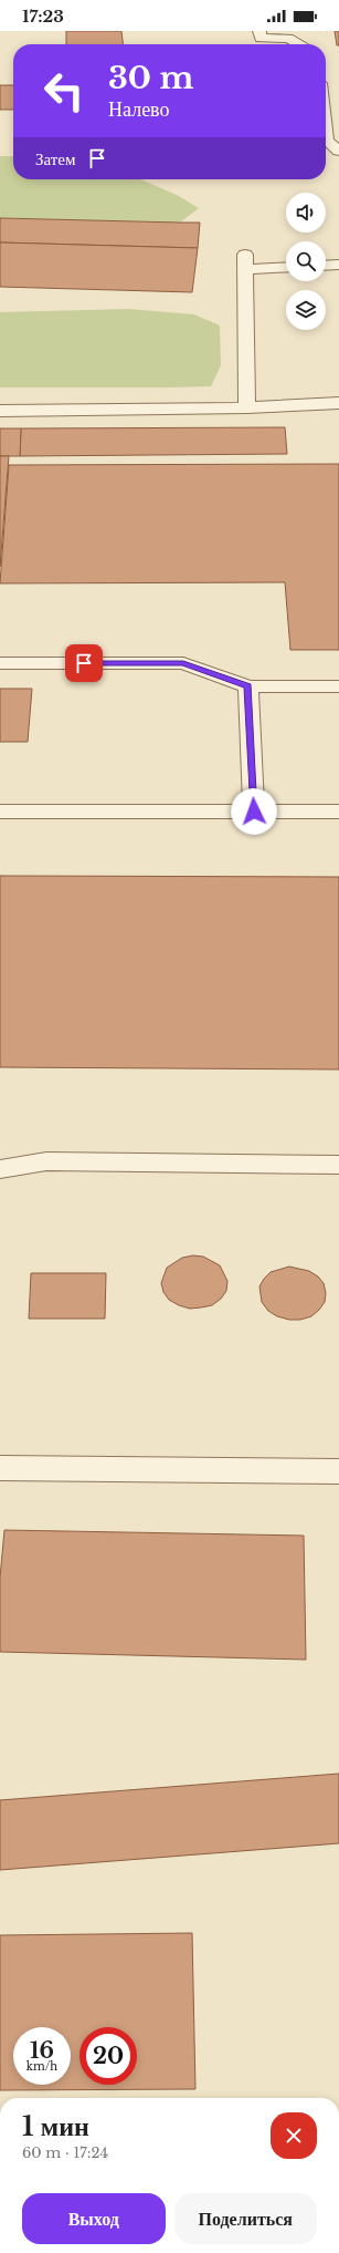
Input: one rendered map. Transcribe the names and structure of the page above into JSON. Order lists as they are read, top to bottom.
{
  "page": {
    "status": "17:23",
    "turn": ["30 m", "Налево"],
    "then": "Затем",
    "speed": "16 km/h",
    "limit": "20",
    "heading": ["1 мин", "60 m · 17:24"],
    "buttons": ["Выход", "Поделиться"]
  }
}
